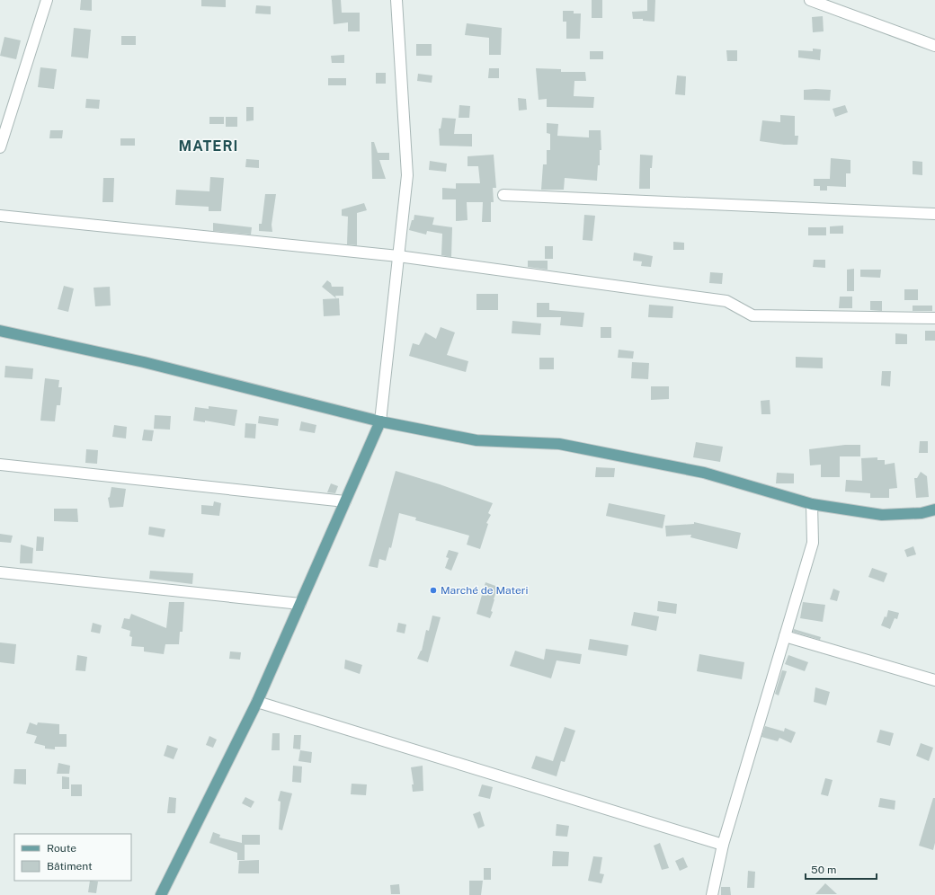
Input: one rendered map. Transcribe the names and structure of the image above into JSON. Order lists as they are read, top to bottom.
{
  "districts": ["MATERI"],
  "places": ["Marché de Materi"],
  "legend": ["Route", "Bâtiment"],
  "scale_bar": "50 m"
}
